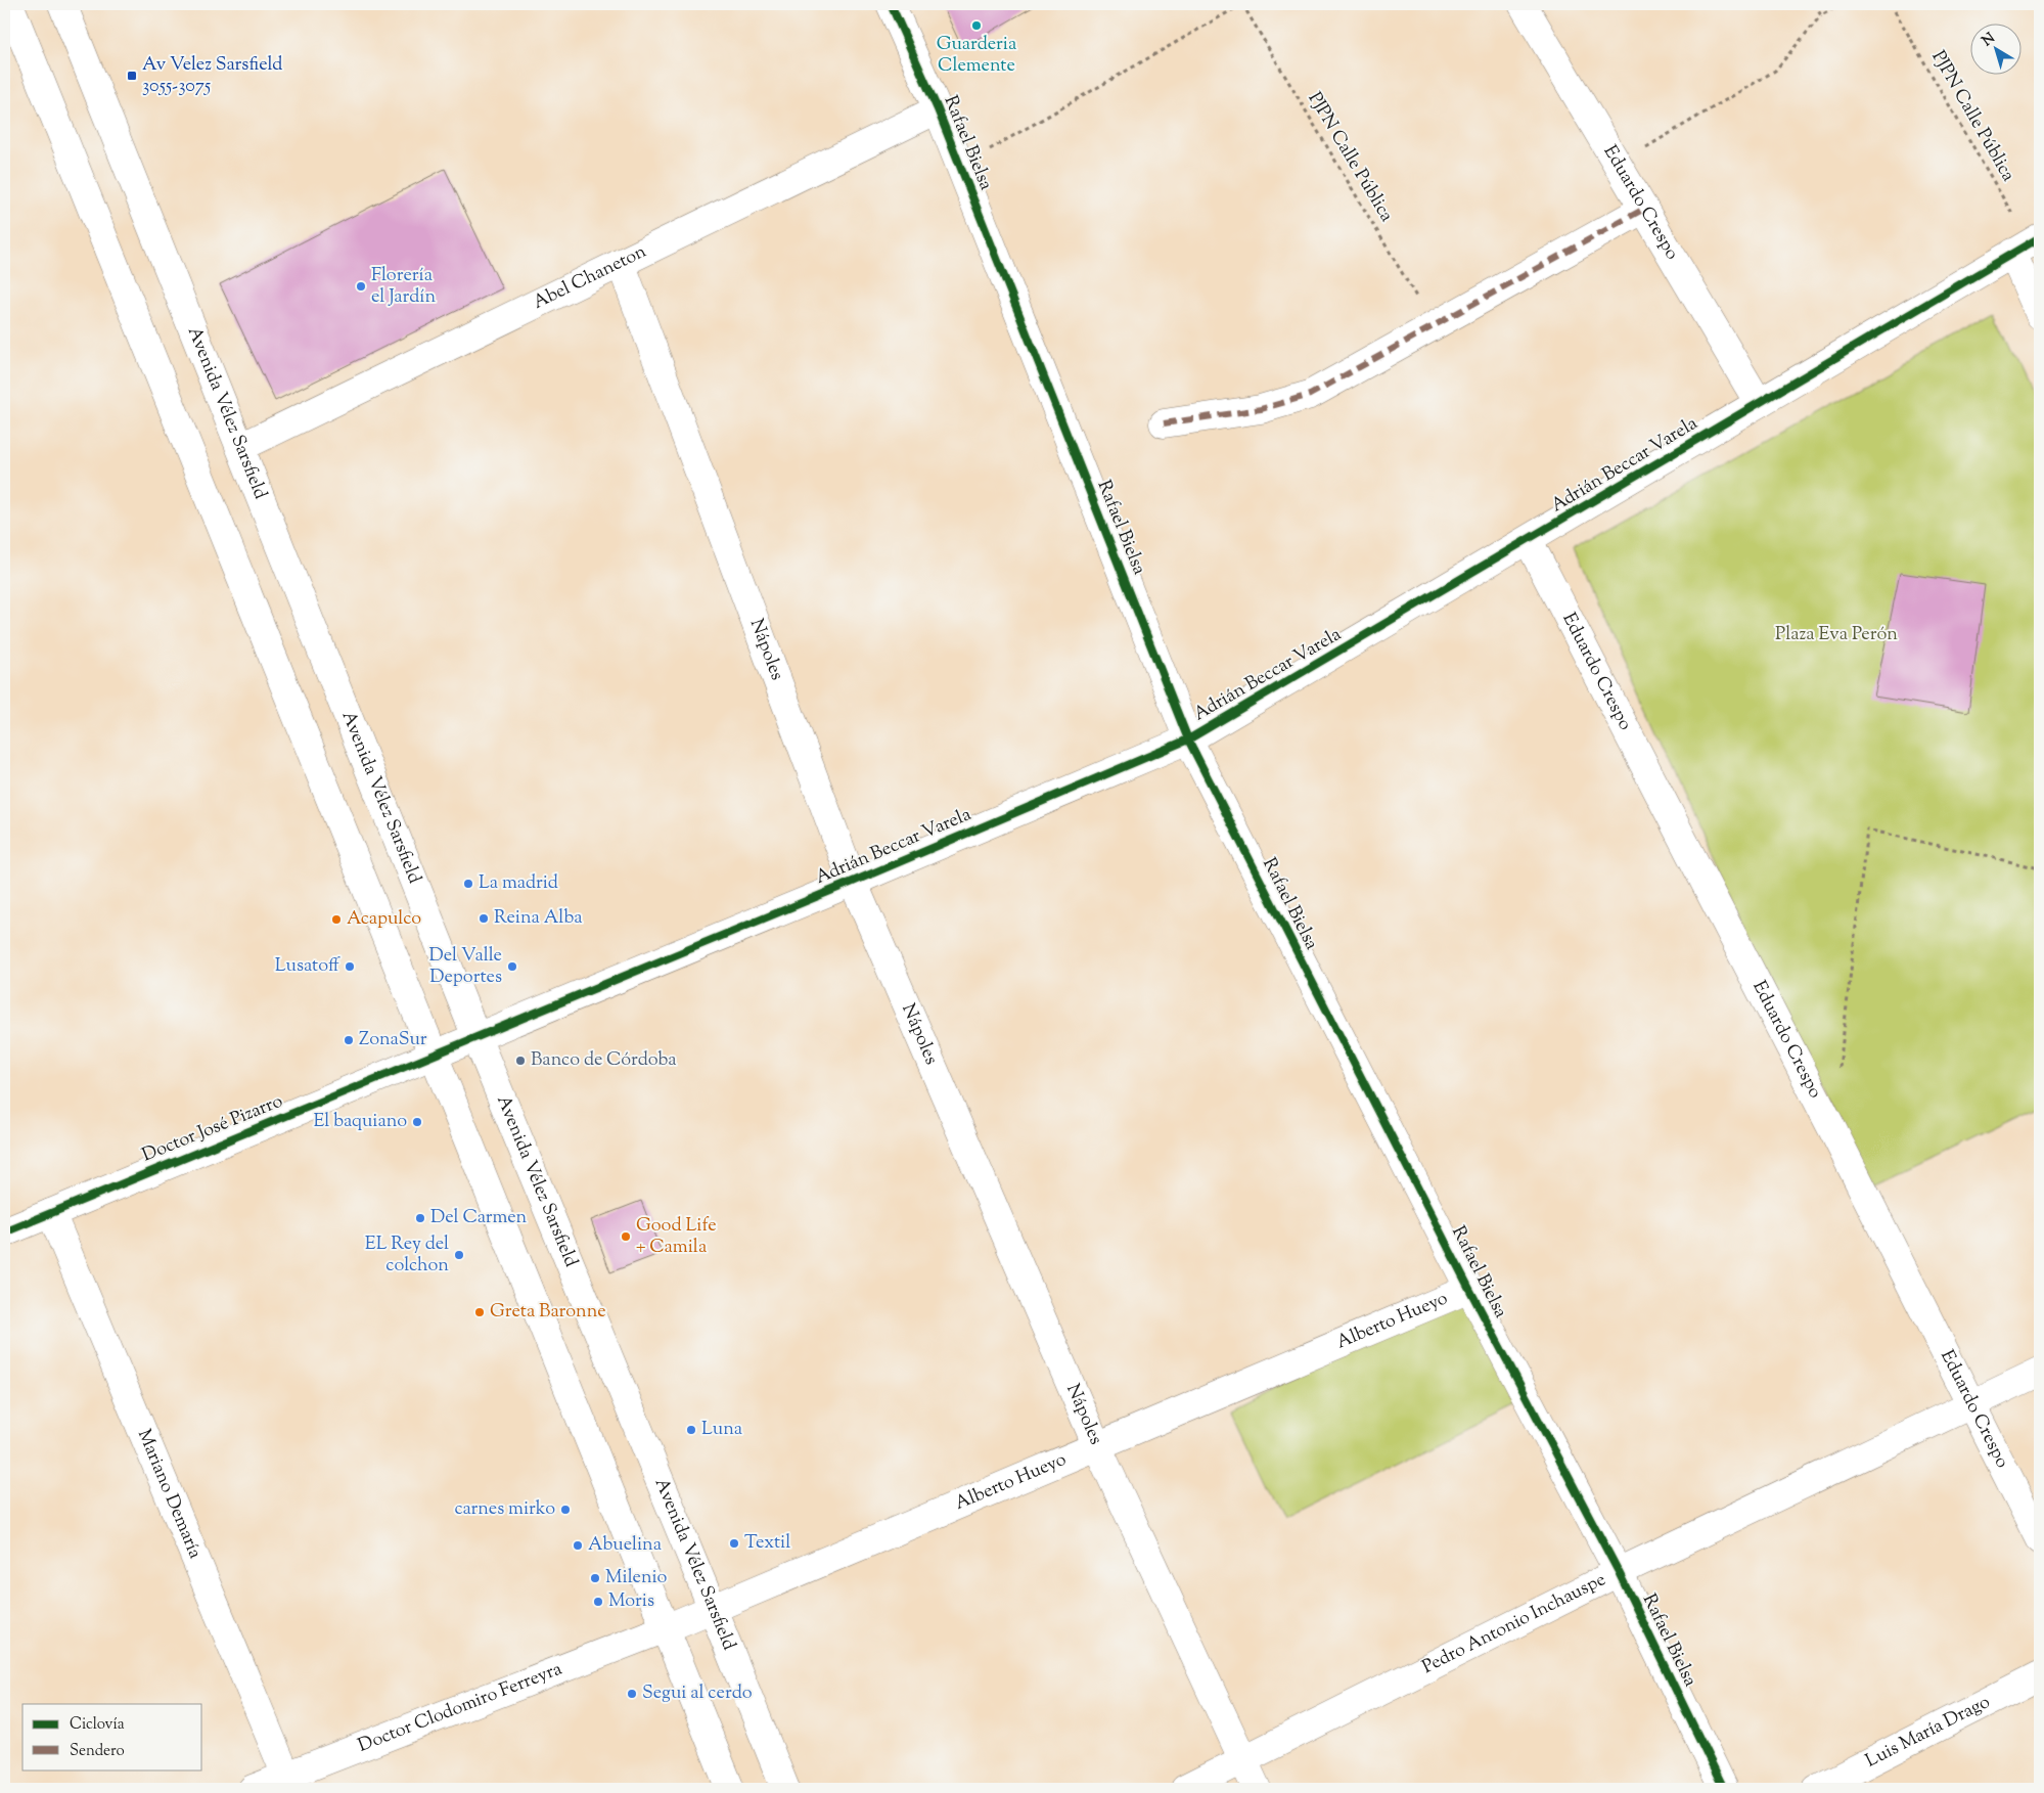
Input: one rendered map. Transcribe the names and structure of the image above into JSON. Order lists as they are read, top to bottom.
{
  "streets": {
    "street": [
      "Rafael Bielsa",
      "Eduardo Crespo",
      "Abel Chaneton",
      "Avenida Vélez Sarsfield",
      "Adrián Beccar Varela",
      "Nápoles",
      "Doctor José Pizarro",
      "Alberto Hueyo",
      "Mariano Demaría",
      "Pedro Antonio Inchauspe",
      "Doctor Clodomiro Ferreyra",
      "Luis María Drago"
    ],
    "path": ["PJPN Calle Pública"]
  },
  "crossings": [
    ["PJPN Calle Pública", "Rafael Bielsa"],
    ["PJPN Calle Pública", "Adrián Beccar Varela"],
    ["Rafael Bielsa", "Abel Chaneton"],
    ["Rafael Bielsa", "Adrián Beccar Varela"],
    ["Rafael Bielsa", "Alberto Hueyo"],
    ["Rafael Bielsa", "Pedro Antonio Inchauspe"],
    ["Eduardo Crespo", "Adrián Beccar Varela"],
    ["Eduardo Crespo", "Pedro Antonio Inchauspe"],
    ["Abel Chaneton", "Avenida Vélez Sarsfield"],
    ["Abel Chaneton", "Nápoles"],
    ["Avenida Vélez Sarsfield", "Adrián Beccar Varela"],
    ["Avenida Vélez Sarsfield", "Alberto Hueyo"],
    ["Adrián Beccar Varela", "Nápoles"],
    ["Adrián Beccar Varela", "Doctor José Pizarro"],
    ["Nápoles", "Alberto Hueyo"],
    ["Nápoles", "Pedro Antonio Inchauspe"],
    ["Doctor José Pizarro", "Mariano Demaría"],
    ["Alberto Hueyo", "Doctor Clodomiro Ferreyra"],
    ["Mariano Demaría", "Doctor Clodomiro Ferreyra"]
  ],
  "parks": ["Plaza Eva Perón"],
  "places": {
    "other": [
      "Guarderia Clemente",
      "Florería el Jardín",
      "La madrid",
      "Reina Alba",
      "Acapulco",
      "Lusatoff",
      "Del Valle Deportes",
      "ZonaSur",
      "Banco de Córdoba",
      "El baquiano",
      "Del Carmen",
      "Good Life + Camila",
      "EL Rey del colchon",
      "Greta Baronne",
      "Luna",
      "carnes mirko",
      "Textil",
      "Abuelina",
      "Milenio",
      "Moris",
      "Segui al cerdo"
    ],
    "transit": ["Av Velez Sarsfield 3055-3075"]
  },
  "legend": ["Ciclovía", "Sendero"],
  "north": "top left"
}
